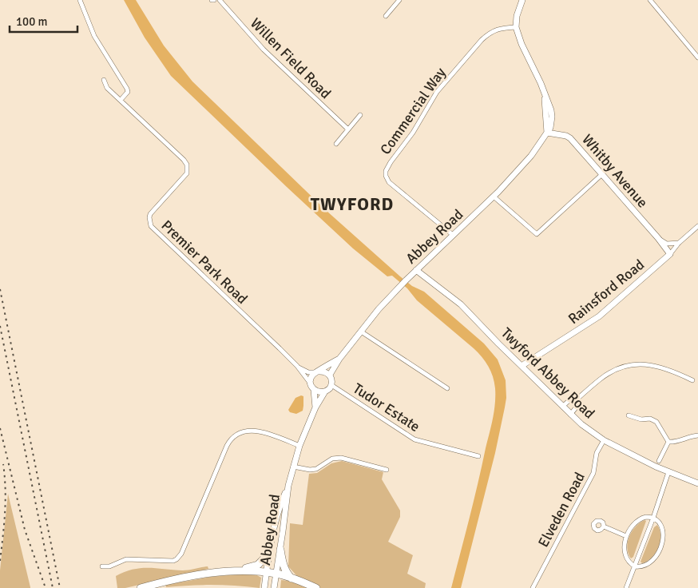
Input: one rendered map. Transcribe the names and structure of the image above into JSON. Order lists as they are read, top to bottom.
{
  "streets": {
    "street": [
      "Willen Field Road",
      "Commercial Way",
      "Whitby Avenue",
      "Abbey Road",
      "Premier Park Road",
      "Rainsford Road",
      "Twyford Abbey Road",
      "Tudor Estate",
      "Elveden Road"
    ]
  },
  "crossings": [
    ["Commercial Way", "Abbey Road"],
    ["Whitby Avenue", "Abbey Road"],
    ["Whitby Avenue", "Rainsford Road"],
    ["Abbey Road", "Premier Park Road"],
    ["Abbey Road", "Twyford Abbey Road"],
    ["Abbey Road", "Tudor Estate"],
    ["Premier Park Road", "Tudor Estate"],
    ["Rainsford Road", "Twyford Abbey Road"],
    ["Twyford Abbey Road", "Elveden Road"]
  ],
  "districts": ["TWYFORD"],
  "scale_bar": "100 m"
}
